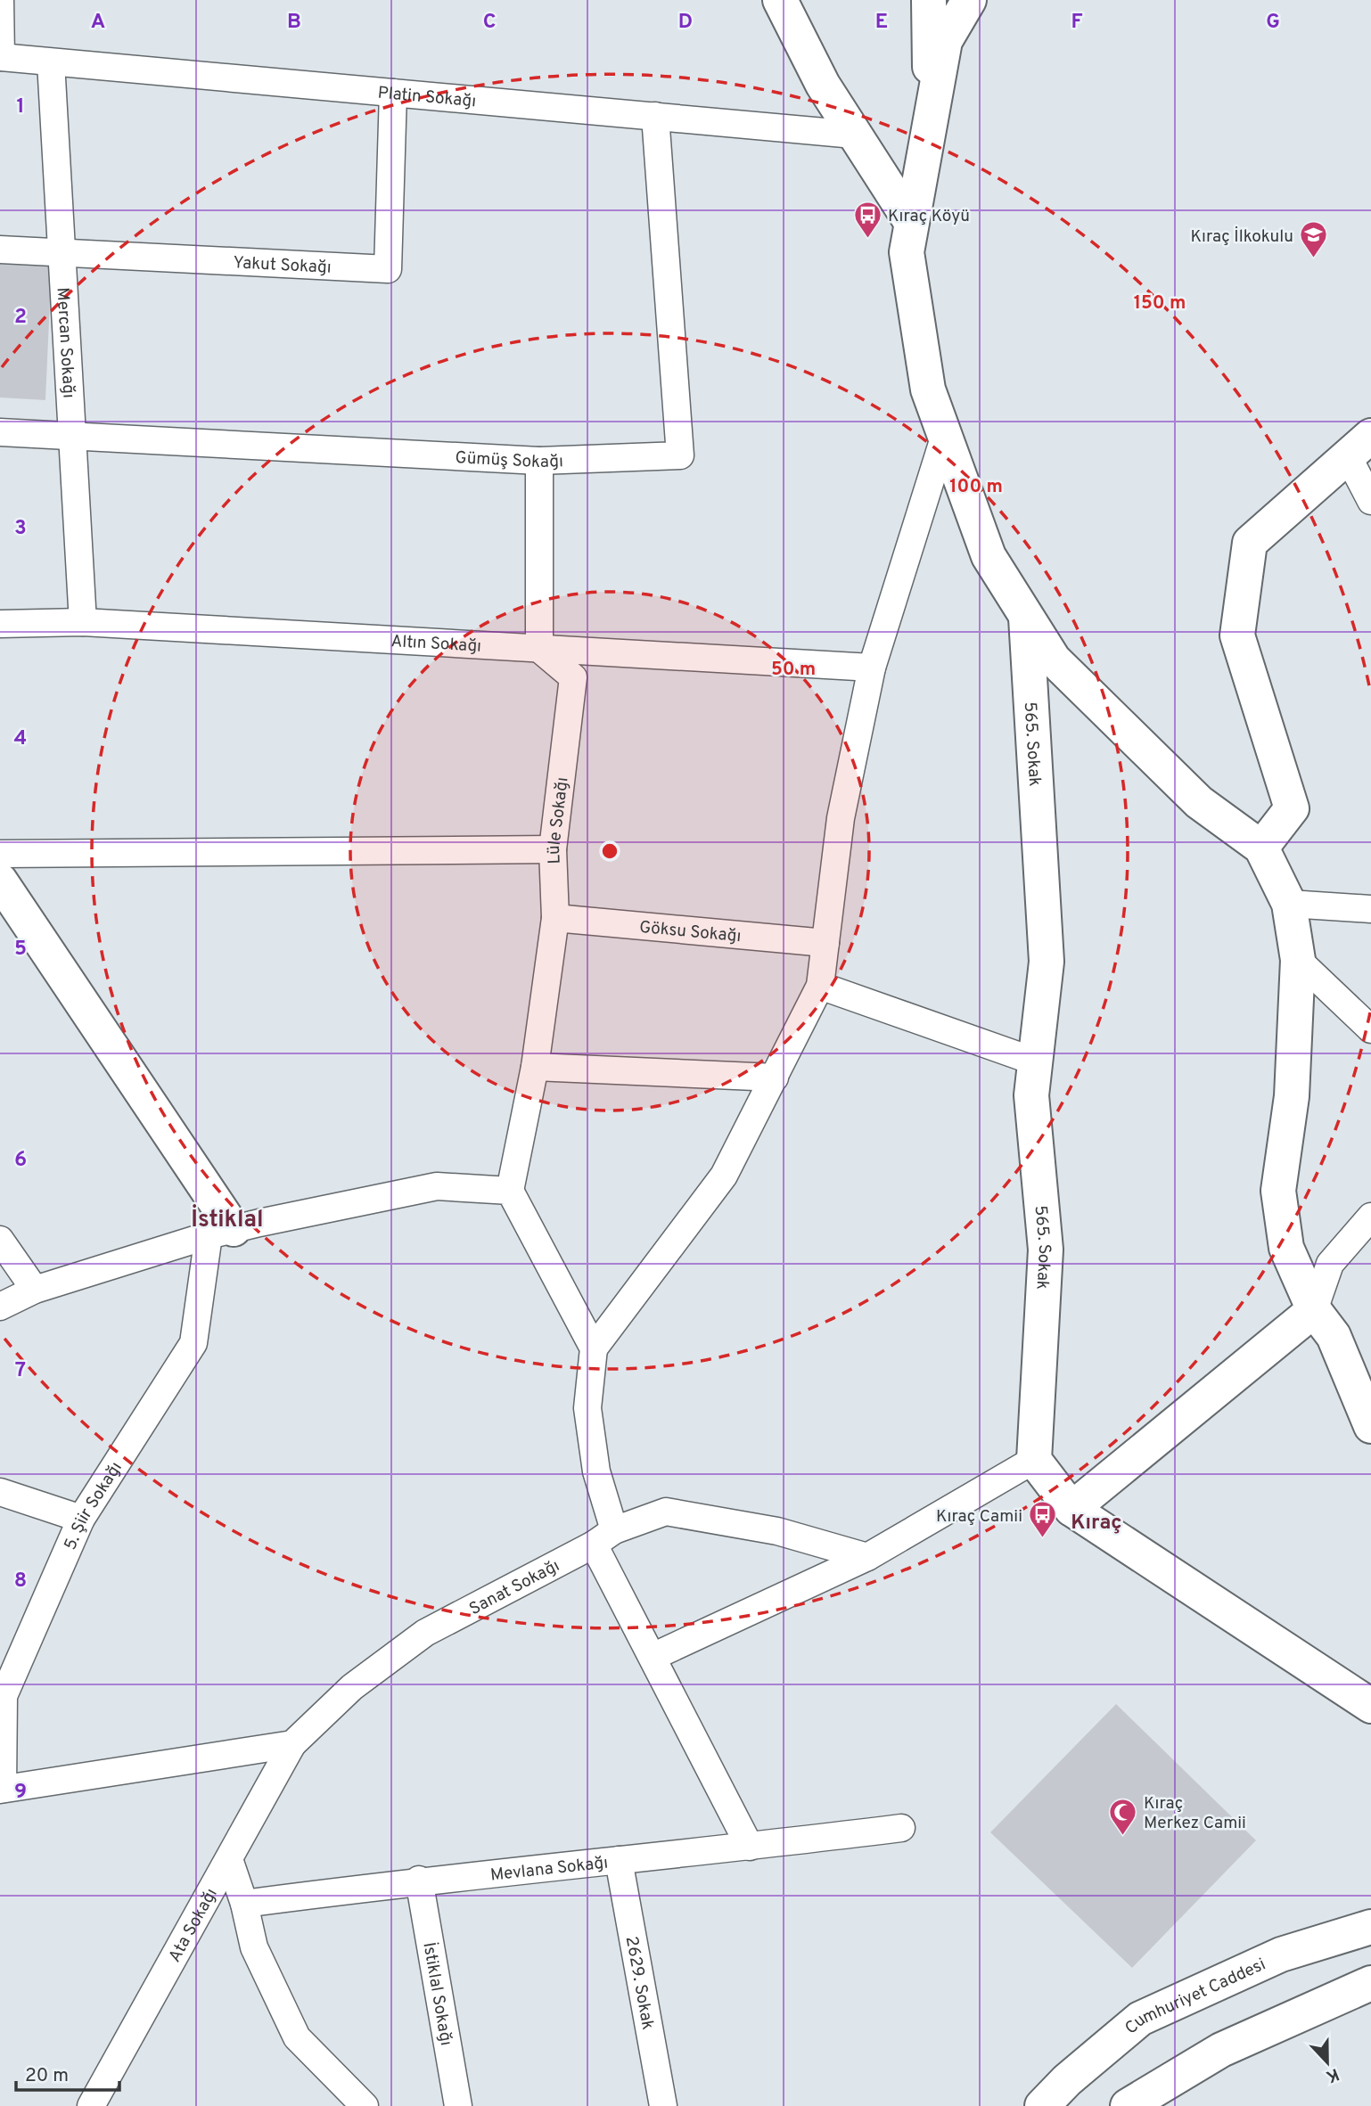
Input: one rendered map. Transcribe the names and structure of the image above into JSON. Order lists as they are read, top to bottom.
{
  "streets": {
    "street": [
      "Platin Sokağı",
      "Yakut Sokağı",
      "Mercan Sokağı",
      "Gümüş Sokağı",
      "Altın Sokağı",
      "565. Sokak",
      "Lüle Sokağı",
      "Göksu Sokağı",
      "5. Şiir Sokağı",
      "Sanat Sokağı",
      "Mevlana Sokağı",
      "Ata Sokağı",
      "2629. Sokak",
      "İstiklal Sokağı",
      "Cumhuriyet Caddesi"
    ]
  },
  "crossings": [
    ["Platin Sokağı", "Yakut Sokağı"],
    ["Platin Sokağı", "Mercan Sokağı"],
    ["Platin Sokağı", "Gümüş Sokağı"],
    ["Yakut Sokağı", "Mercan Sokağı"],
    ["Mercan Sokağı", "Gümüş Sokağı"],
    ["Mercan Sokağı", "Altın Sokağı"],
    ["Altın Sokağı", "Lüle Sokağı"],
    ["Lüle Sokağı", "Göksu Sokağı"],
    ["Sanat Sokağı", "Ata Sokağı"],
    ["Mevlana Sokağı", "2629. Sokak"],
    ["Mevlana Sokağı", "İstiklal Sokağı"]
  ],
  "districts": ["İstiklal", "Kıraç"],
  "places": {
    "bus stop": ["Kıraç Köyü", "Kıraç Camii"],
    "school or university": ["Kıraç İlkokulu"],
    "mosque": ["Kıraç Merkez Camii"]
  },
  "scale_bar": "20 m",
  "north": "bottom",
  "grid": {
    "columns": [
      "A",
      "B",
      "C",
      "D",
      "E",
      "F",
      "G"
    ],
    "rows": [
      "1",
      "2",
      "3",
      "4",
      "5",
      "6",
      "7",
      "8",
      "9"
    ]
  },
  "rings": ["150 m", "100 m", "50 m"]
}
